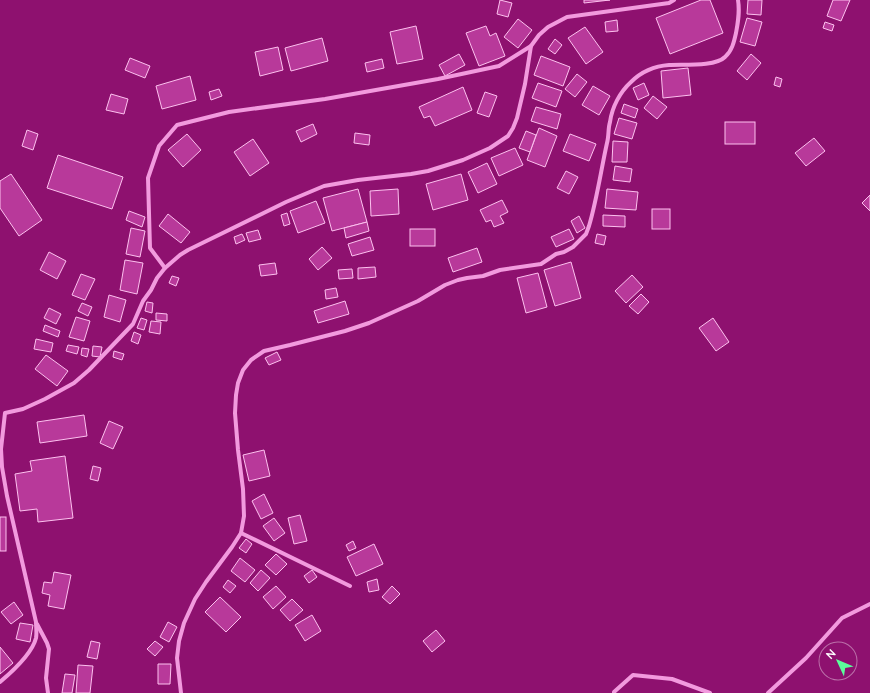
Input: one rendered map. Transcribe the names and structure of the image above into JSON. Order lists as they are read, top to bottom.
{
  "north": "top left"
}
